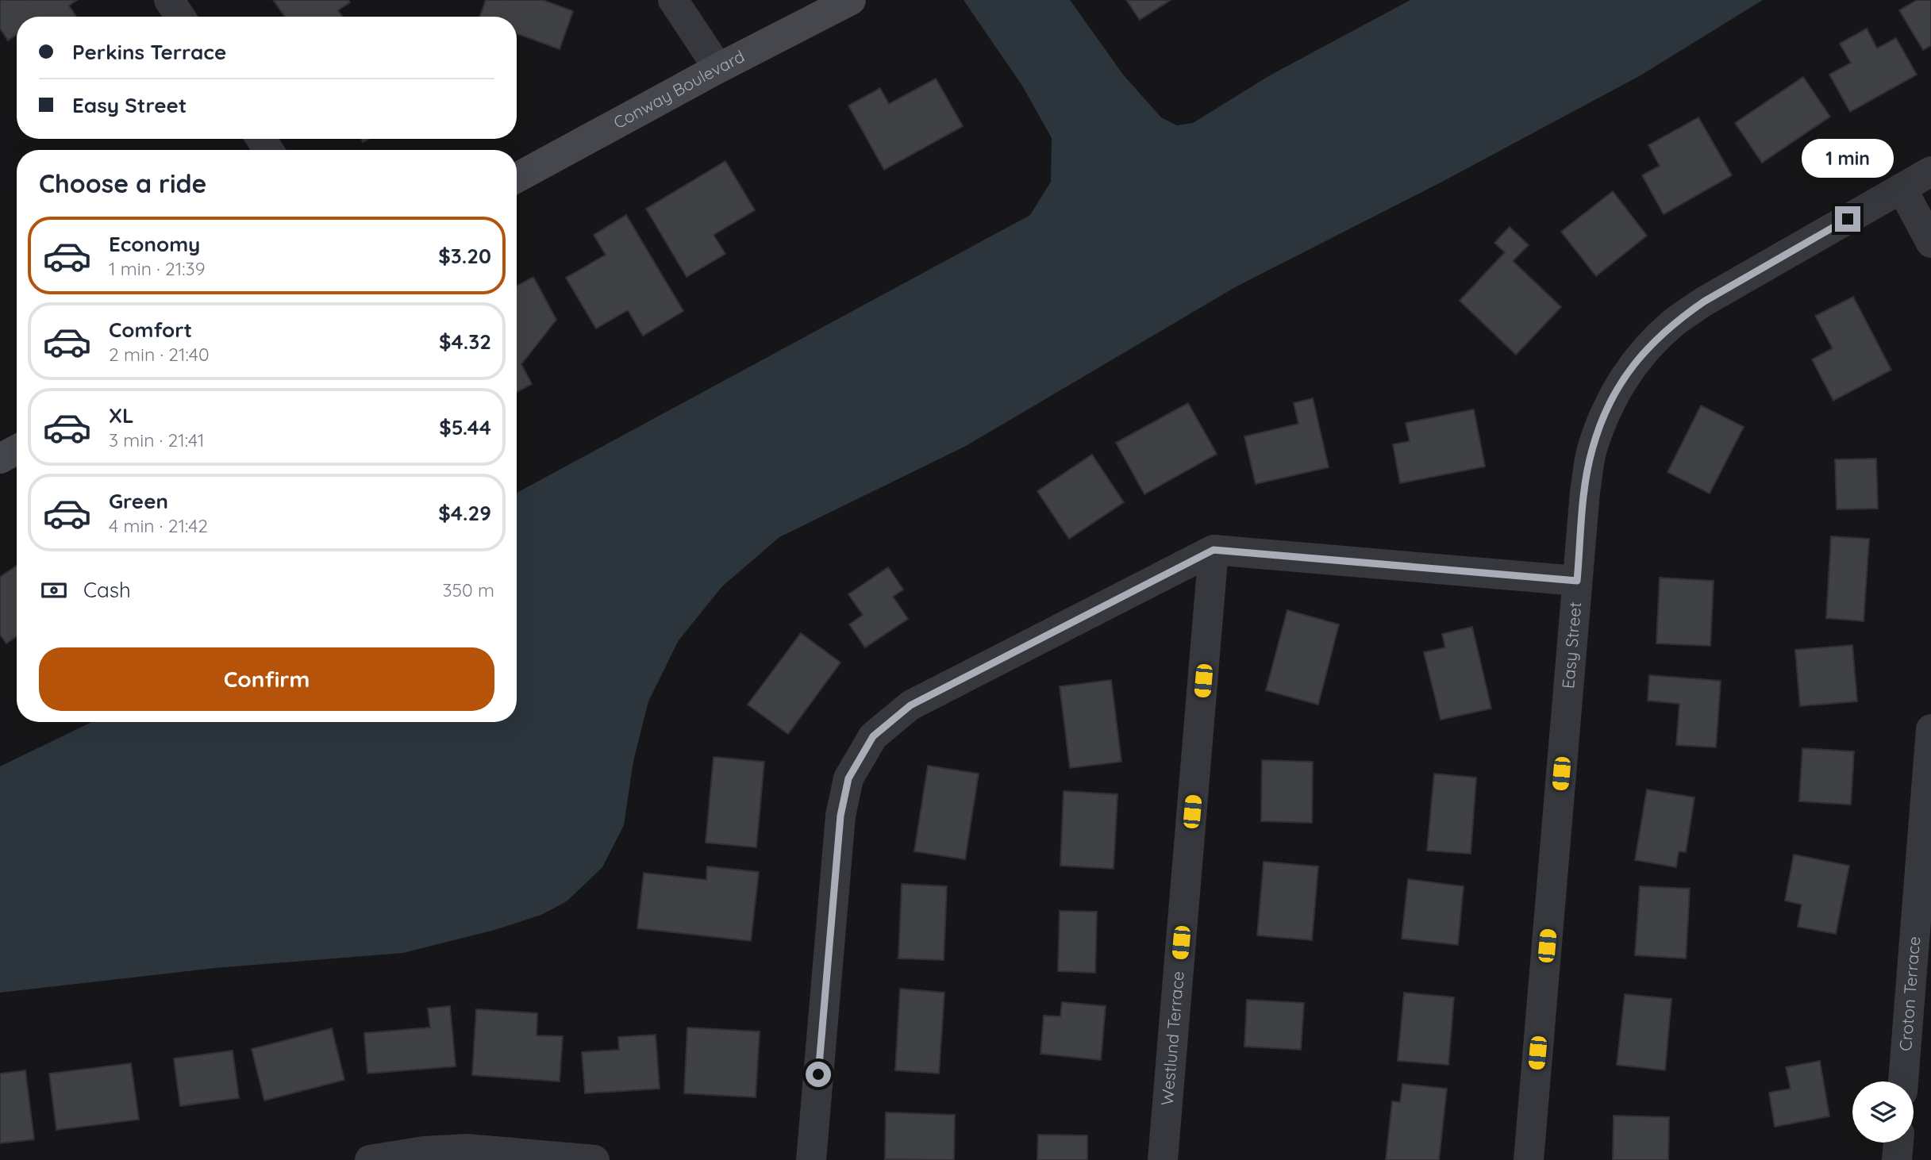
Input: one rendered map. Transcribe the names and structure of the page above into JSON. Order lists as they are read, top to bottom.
{
  "streets": {
    "street": [
      "Conway Boulevard",
      "Easy Street",
      "Croton Terrace",
      "Westlund Terrace"
    ]
  },
  "page": {
    "banner": ["Perkins Terrace", "Easy Street"],
    "bubble": "1 min",
    "heading": "Choose a ride",
    "list": [
      {
        "name": "Economy",
        "note": "1 min · 21:39",
        "value": "$3.20"
      },
      {
        "name": "Comfort",
        "note": "2 min · 21:40",
        "value": "$4.32"
      },
      {
        "name": "XL",
        "note": "3 min · 21:41",
        "value": "$5.44"
      },
      {
        "name": "Green",
        "note": "4 min · 21:42",
        "value": "$4.29"
      }
    ],
    "pay": ["Cash", "350 m"],
    "buttons": "Confirm"
  }
}
